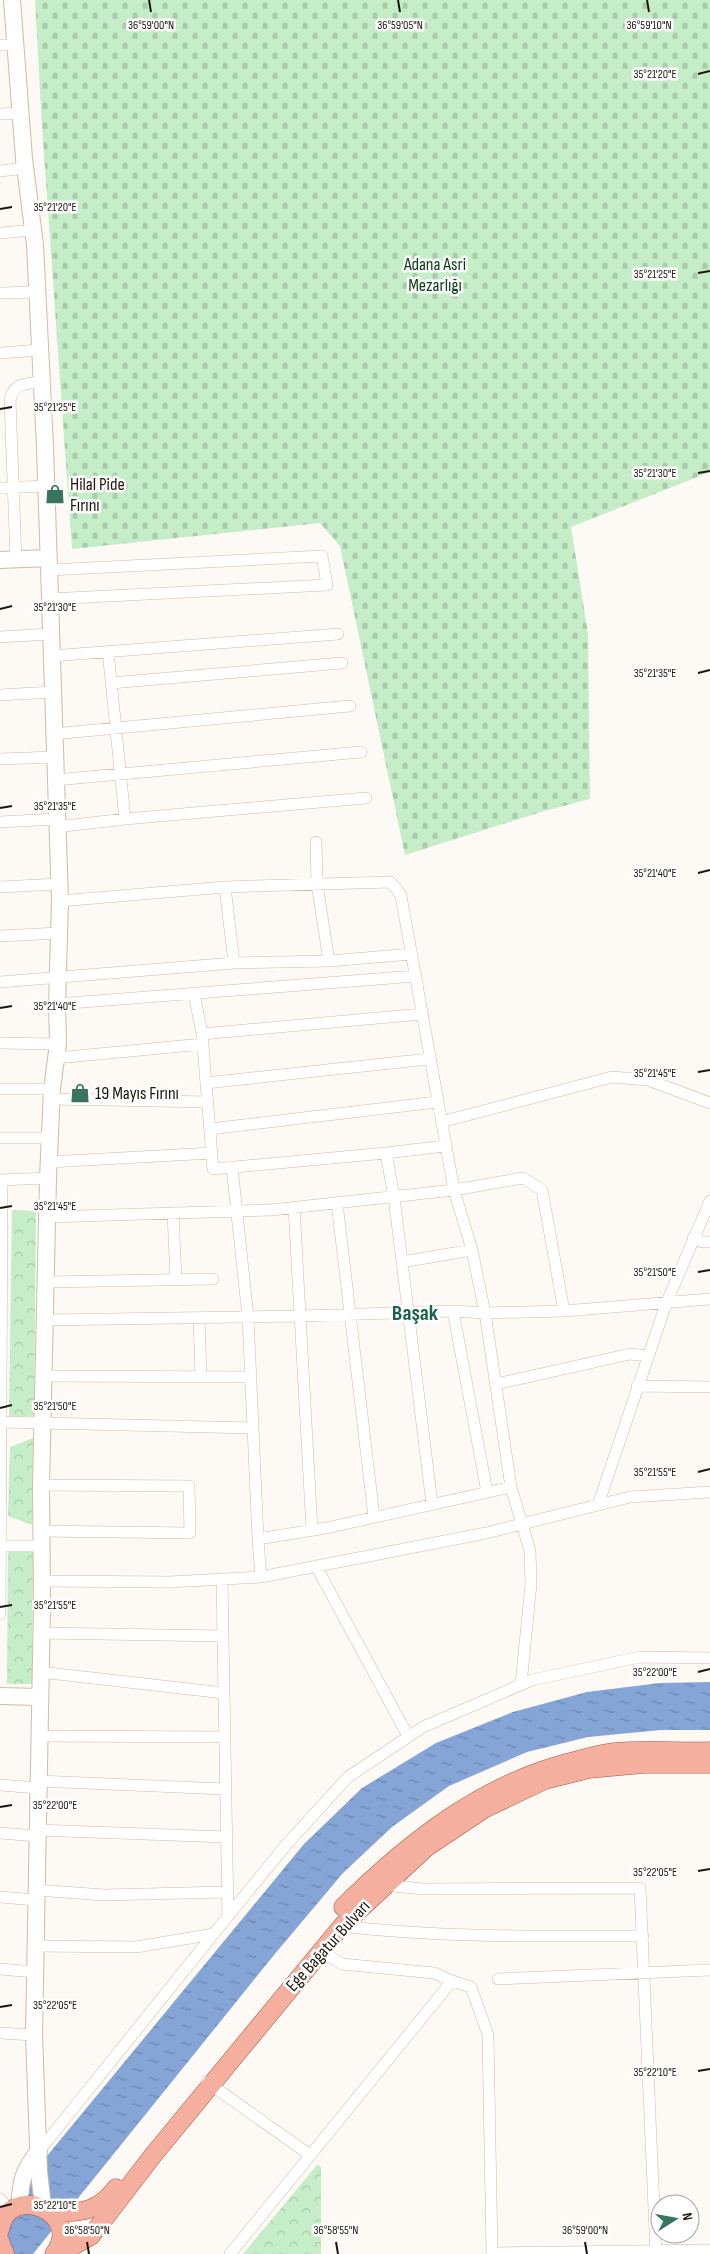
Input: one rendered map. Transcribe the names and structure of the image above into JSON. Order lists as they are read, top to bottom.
{
  "streets": {
    "main road": ["Ege Bağatur Bulvarı"]
  },
  "districts": ["Başak"],
  "parks": ["Adana Asri Mezarlığı"],
  "places": {
    "shop": ["Hilal Pide Fırını", "19 Mayıs Fırını"]
  },
  "north": "right",
  "coordinates": [
    "36°59'00\"N",
    "36°59'05\"N",
    "36°59'10\"N",
    "35°21'20\"E",
    "35°21'25\"E",
    "35°21'30\"E",
    "35°21'35\"E",
    "35°21'40\"E",
    "35°21'45\"E",
    "35°21'50\"E",
    "35°21'55\"E",
    "35°22'00\"E",
    "35°22'05\"E",
    "35°22'10\"E",
    "36°58'50\"N",
    "36°58'55\"N"
  ]
}
